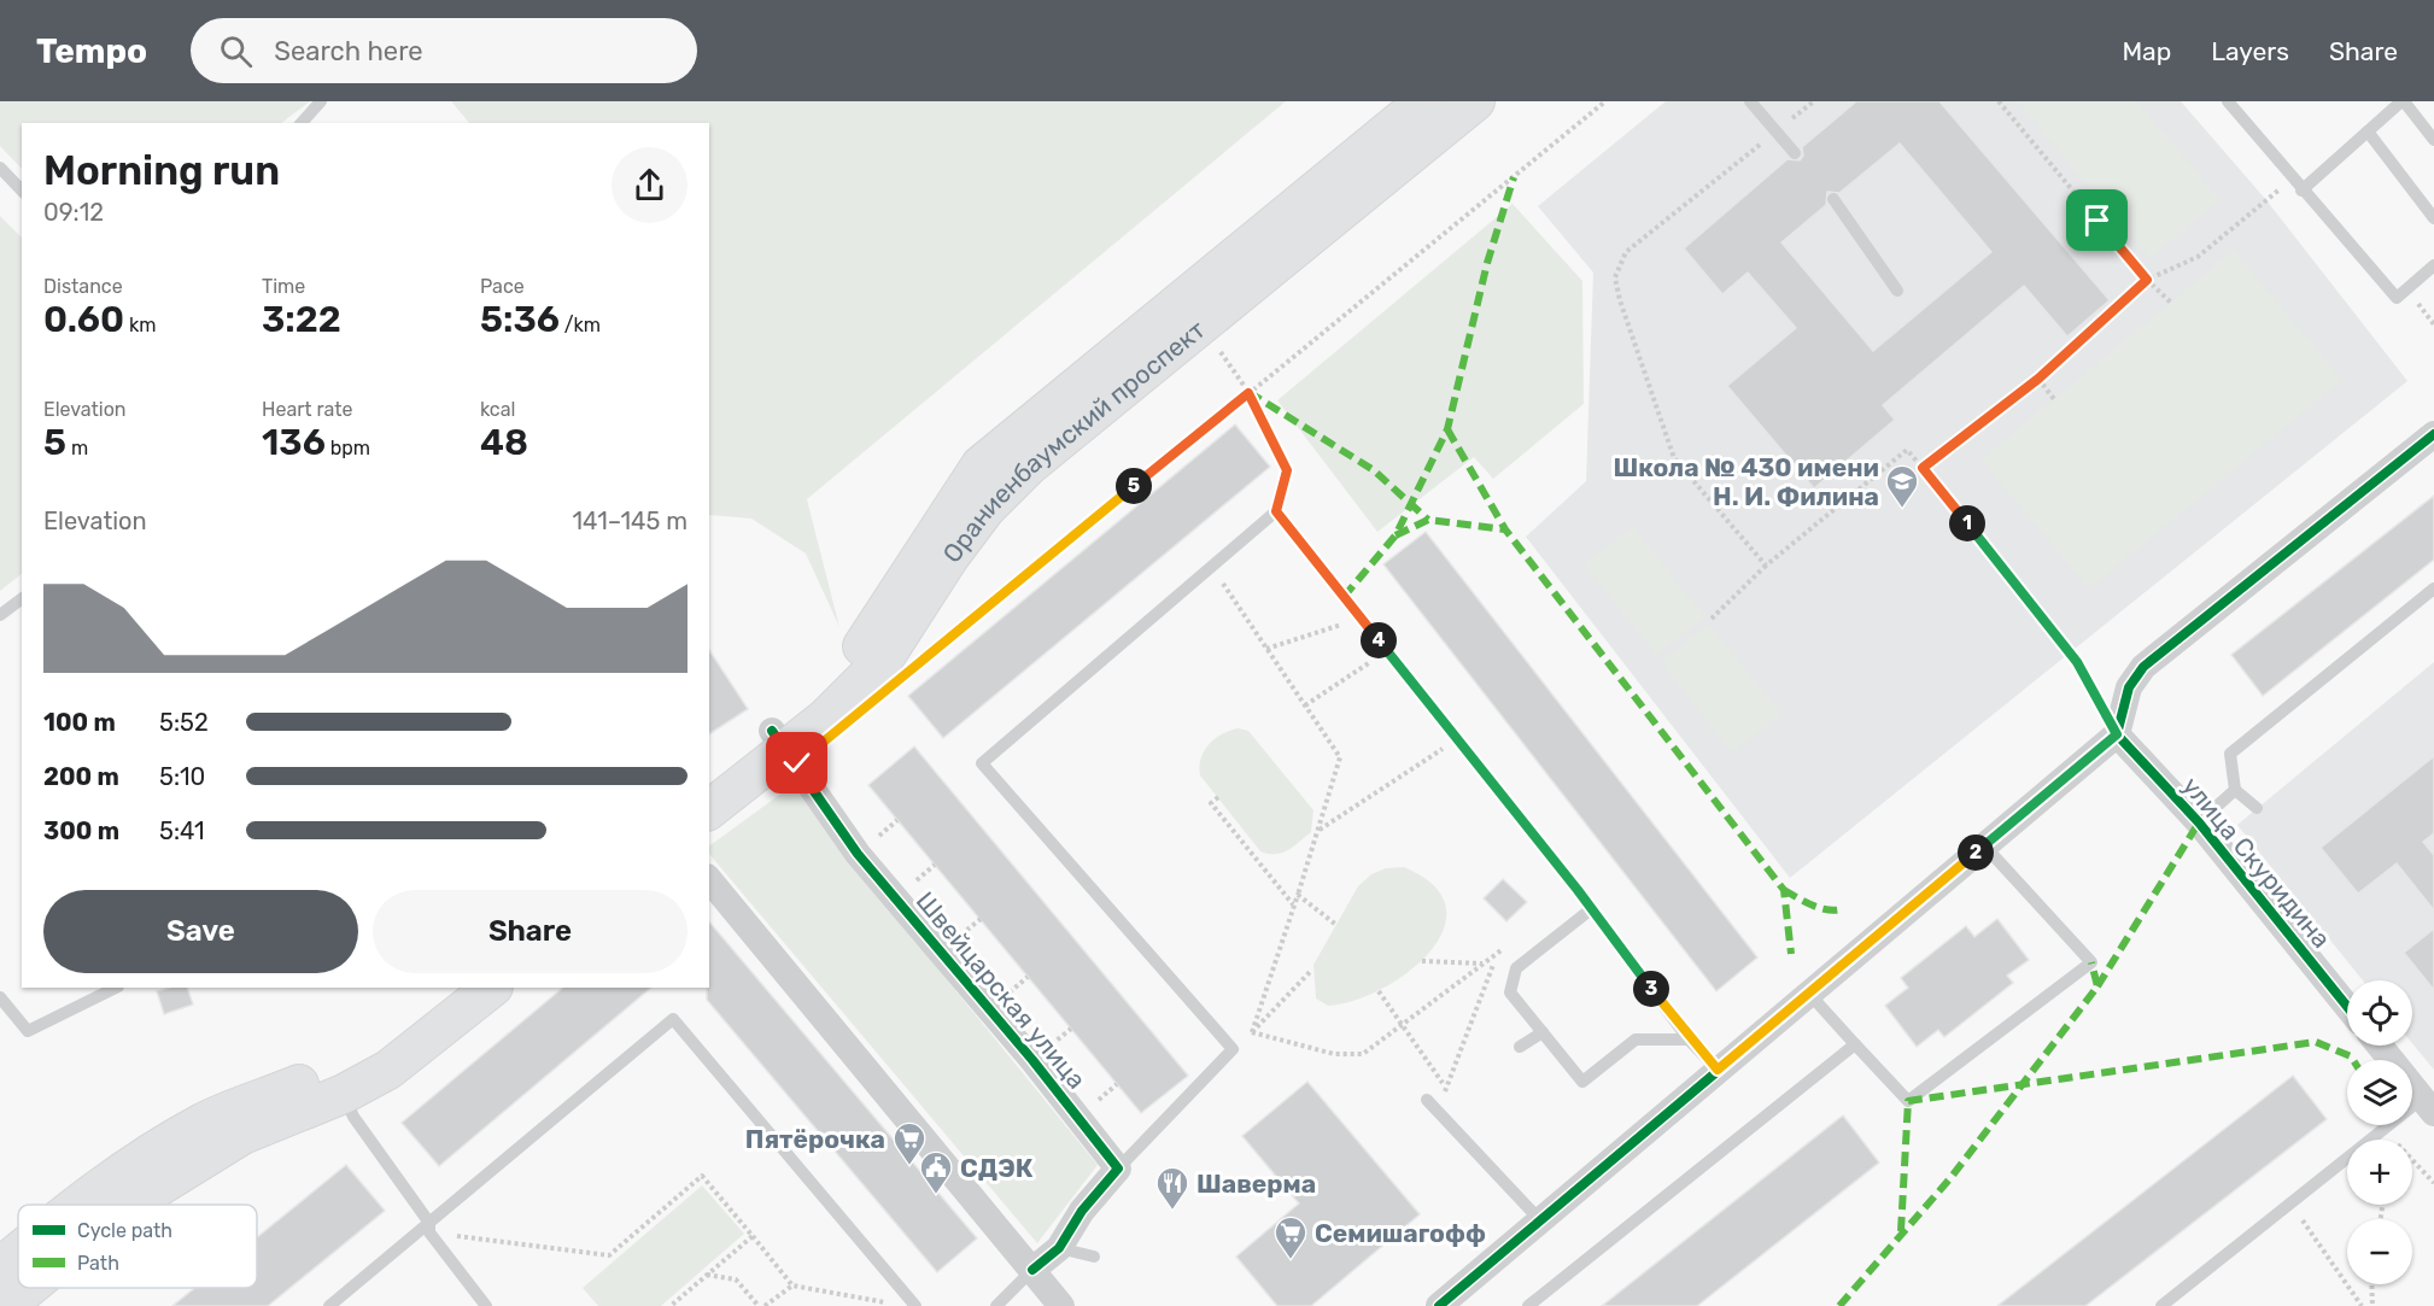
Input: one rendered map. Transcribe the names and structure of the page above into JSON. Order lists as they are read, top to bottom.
{
  "streets": {
    "main road": ["Ораниенбаумский проспект"],
    "street": ["улица Скуридина", "Швейцарская улица"]
  },
  "crossings": [
    ["Ораниенбаумский проспект", "Швейцарская улица"]
  ],
  "places": {
    "school or university": ["Школа № 430 имени Н. И. Филина"],
    "supermarket": ["Пятёрочка", "Семишагофф"],
    "public building": ["СДЭК"],
    "restaurant": ["Шаверма"]
  },
  "legend": ["Cycle path", "Path"],
  "page": {
    "header": "Tempo",
    "search": "Search here",
    "nav": ["Map", "Layers", "Share"],
    "heading": ["Morning run", "09:12"],
    "stats": [
      ["Distance", "0.60 km"],
      ["Time", "3:22"],
      ["Pace", "5:36 /km"],
      ["Elevation", "5 m"],
      ["Heart rate", "136 bpm"],
      ["kcal", "48"]
    ],
    "pins": [
      "5",
      "1",
      "4",
      "2",
      "3"
    ],
    "chart": ["Elevation", "141–145 m"],
    "list": [
      {
        "name": "100 m",
        "note": "5:52"
      },
      {
        "name": "200 m",
        "note": "5:10"
      },
      {
        "name": "300 m",
        "note": "5:41"
      }
    ],
    "buttons": ["Save", "Share"],
    "map_buttons": ["+", "−"]
  }
}
